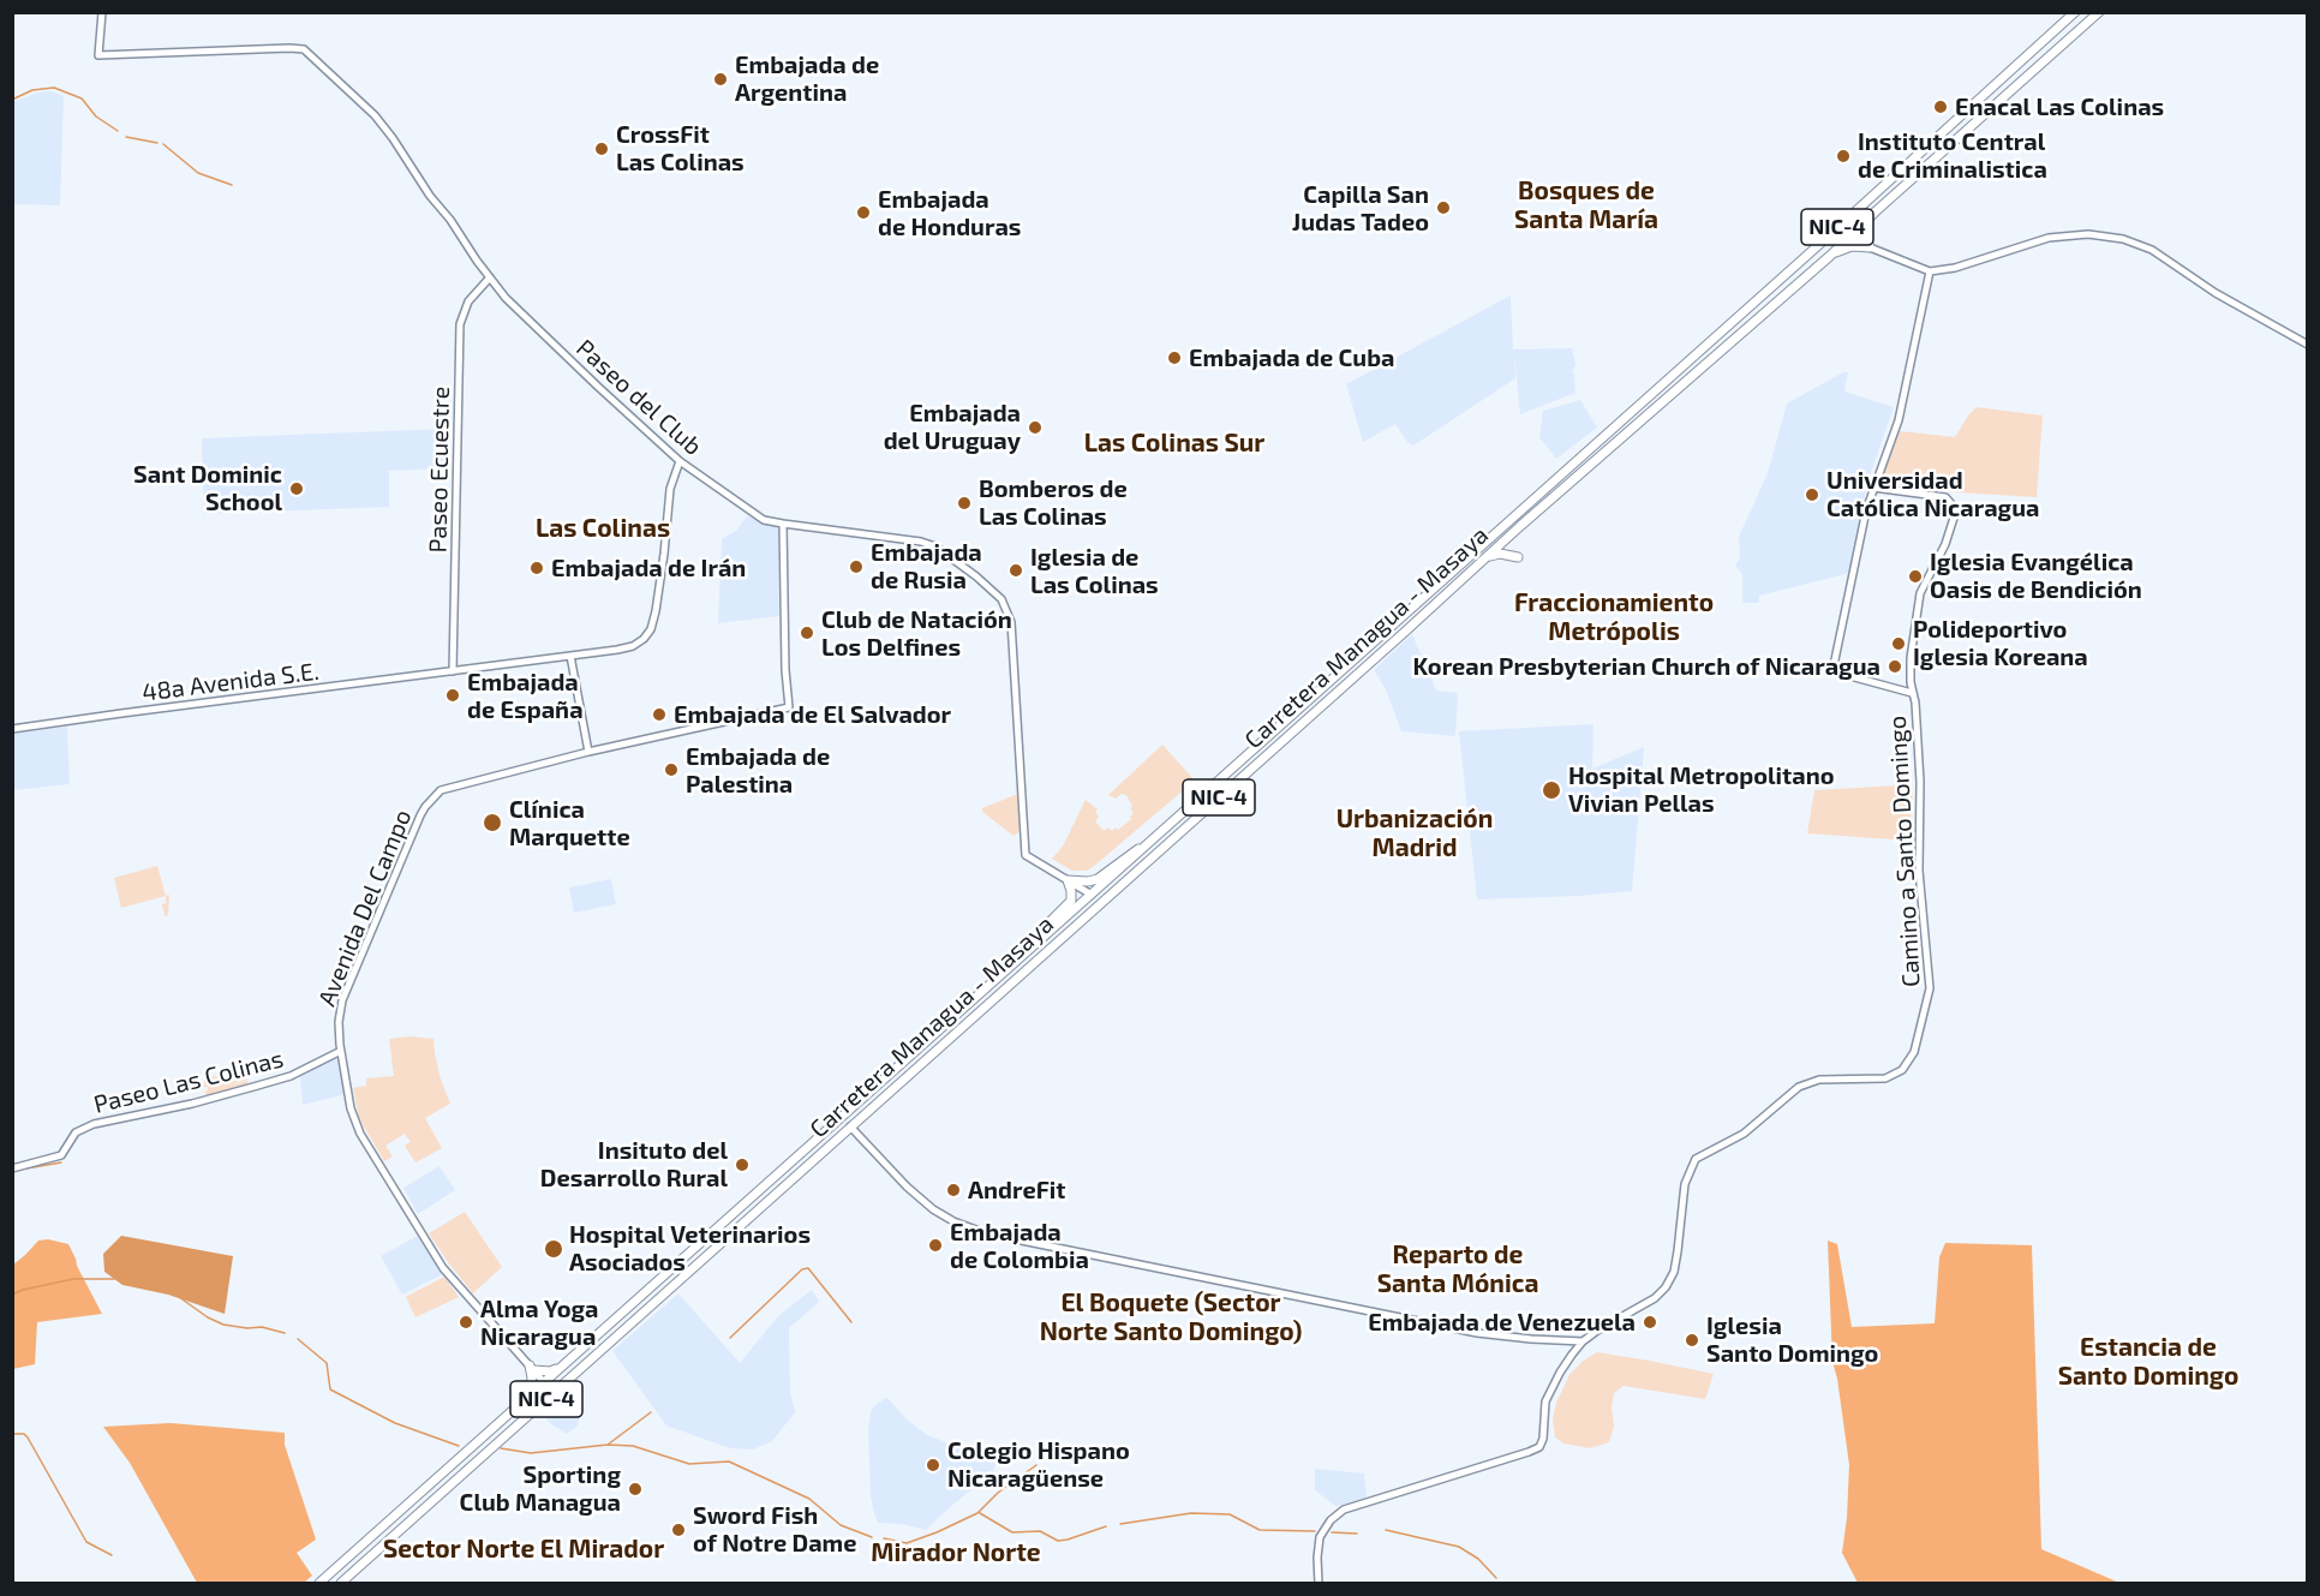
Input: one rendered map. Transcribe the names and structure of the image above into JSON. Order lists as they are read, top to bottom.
{
  "streets": {
    "highway": ["NIC-4", "Carretera Managua - Masaya"],
    "street": [
      "Paseo del Club",
      "Paseo Ecuestre",
      "48a Avenida S.E.",
      "Camino a Santo Domingo",
      "Avenida Del Campo",
      "Paseo Las Colinas"
    ]
  },
  "crossings": [
    ["Paseo del Club", "Paseo Ecuestre"],
    ["Paseo del Club", "48a Avenida S.E."],
    ["Paseo del Club", "Avenida Del Campo"],
    ["Paseo Ecuestre", "48a Avenida S.E."],
    ["Carretera Managua - Masaya", "Avenida Del Campo"],
    ["Avenida Del Campo", "Paseo Las Colinas"]
  ],
  "districts": [
    "Bosques de Santa María",
    "Las Colinas Sur",
    "Las Colinas",
    "Fraccionamiento Metrópolis",
    "Urbanización Madrid",
    "Reparto de Santa Mónica",
    "El Boquete (Sector Norte Santo Domingo)",
    "Estancia de Santo Domingo",
    "Sector Norte El Mirador",
    "Mirador Norte"
  ],
  "places": [
    "Embajada de Argentina",
    "Enacal Las Colinas",
    "CrossFit Las Colinas",
    "Instituto Central de Criminalistica",
    "Capilla San Judas Tadeo",
    "Embajada de Honduras",
    "Embajada de Cuba",
    "Embajada del Uruguay",
    "Sant Dominic School",
    "Universidad Católica Nicaragua",
    "Bomberos de Las Colinas",
    "Embajada de Rusia",
    "Embajada de Irán",
    "Iglesia de Las Colinas",
    "Iglesia Evangélica Oasis de Bendición",
    "Club de Natación Los Delfines",
    "Polideportivo Iglesia Koreana",
    "Korean Presbyterian Church of Nicaragua",
    "Embajada de España",
    "Embajada de El Salvador",
    "Embajada de Palestina",
    "Hospital Metropolitano Vivian Pellas",
    "Clínica Marquette",
    "Insituto del Desarrollo Rural",
    "AndreFit",
    "Embajada de Colombia",
    "Hospital Veterinarios Asociados",
    "Alma Yoga Nicaragua",
    "Embajada de Venezuela",
    "Iglesia Santo Domingo",
    "Colegio Hispano Nicaragüense",
    "Sporting Club Managua",
    "Sword Fish of Notre Dame"
  ]
}
